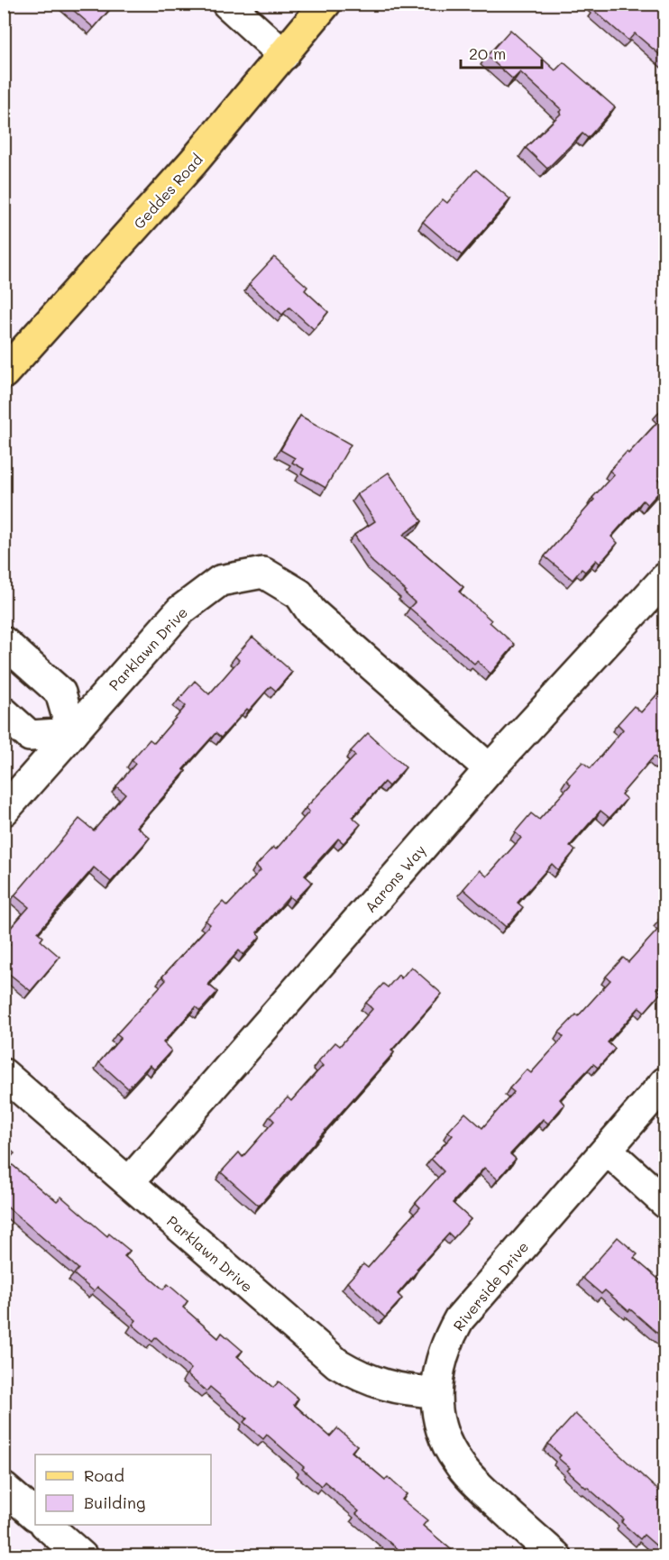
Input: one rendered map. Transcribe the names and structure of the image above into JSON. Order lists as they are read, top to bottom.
{
  "streets": {
    "main road": ["Geddes Road"],
    "street": ["Parklawn Drive", "Aarons Way", "Riverside Drive"]
  },
  "crossings": [
    ["Parklawn Drive", "Aarons Way"],
    ["Parklawn Drive", "Riverside Drive"]
  ],
  "legend": ["Road", "Building"],
  "scale_bar": "20 m"
}
